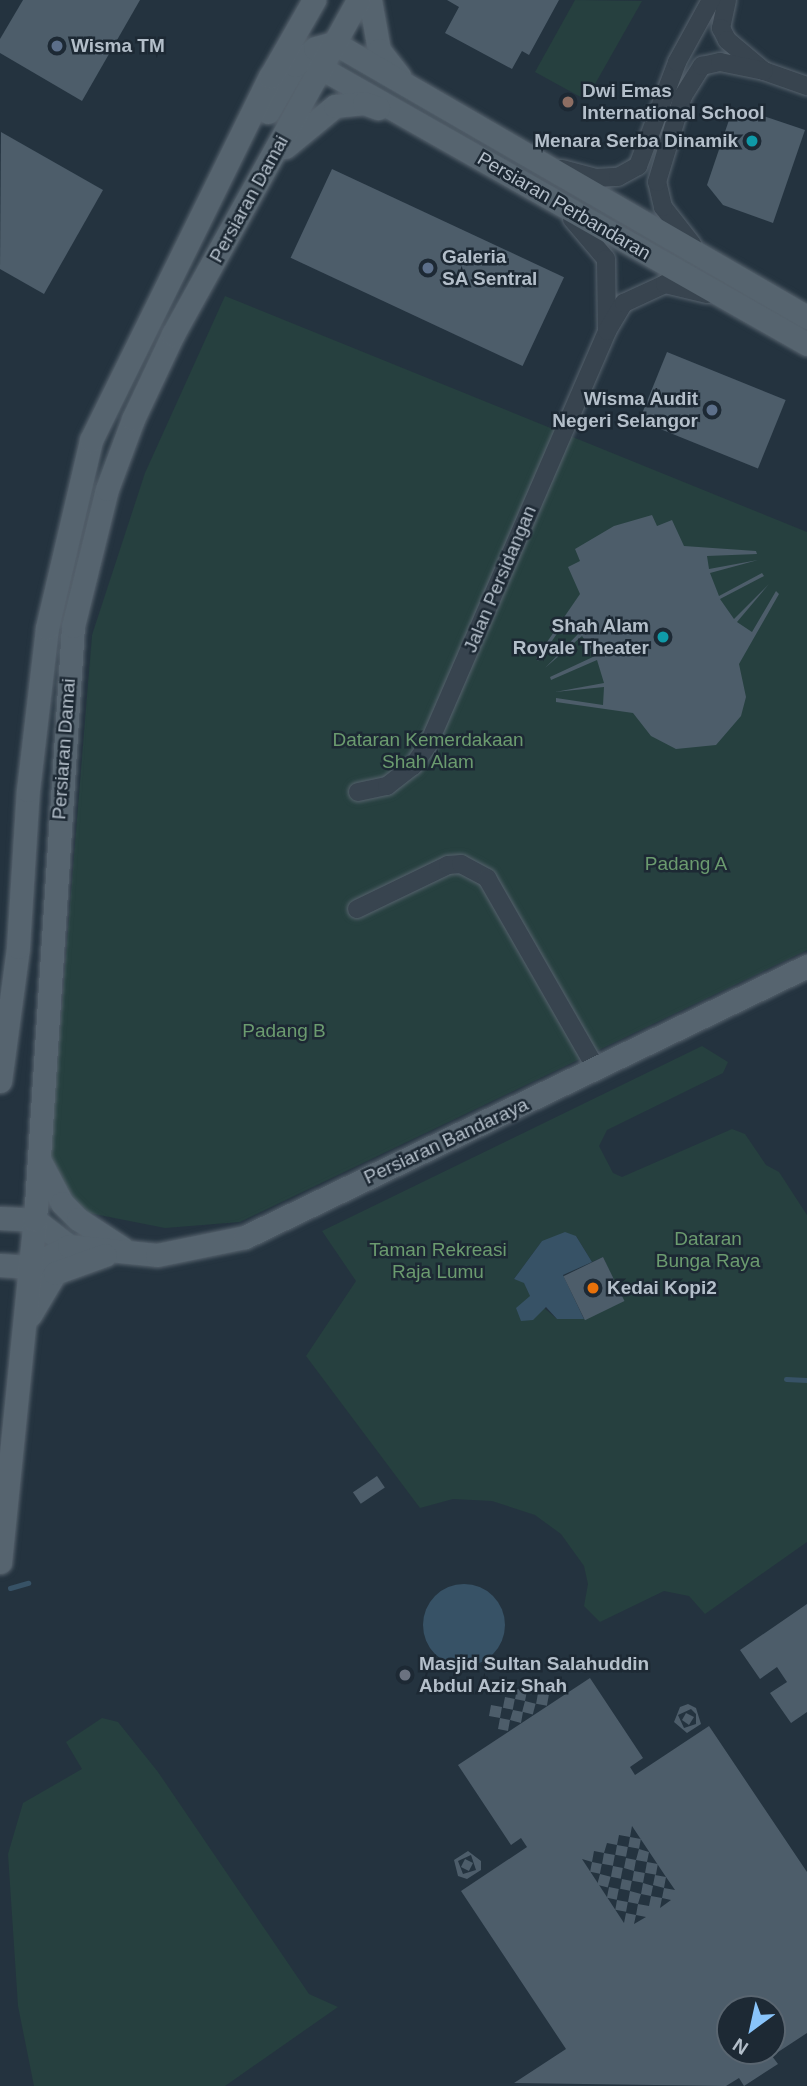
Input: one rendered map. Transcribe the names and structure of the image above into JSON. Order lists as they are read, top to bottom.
{
  "streets": {
    "main road": ["Persiaran Damai", "Persiaran Perbandaran", "Persiaran Bandaraya"],
    "street": ["Jalan Persidangan"]
  },
  "crossings": [
    ["Persiaran Damai", "Persiaran Perbandaran"],
    ["Persiaran Perbandaran", "Jalan Persidangan"]
  ],
  "parks": [
    "Dataran Kemerdakaan Shah Alam",
    "Padang A",
    "Padang B",
    "Dataran Bunga Raya",
    "Taman Rekreasi Raja Lumu"
  ],
  "places": [
    "Wisma TM",
    "Dwi Emas International School",
    "Menara Serba Dinamik",
    "Galeria SA Sentral",
    "Wisma Audit Negeri Selangor",
    "Shah Alam Royale Theater",
    "Kedai Kopi2",
    "Masjid Sultan Salahuddin Abdul Aziz Shah"
  ],
  "north": "bottom left"
}
